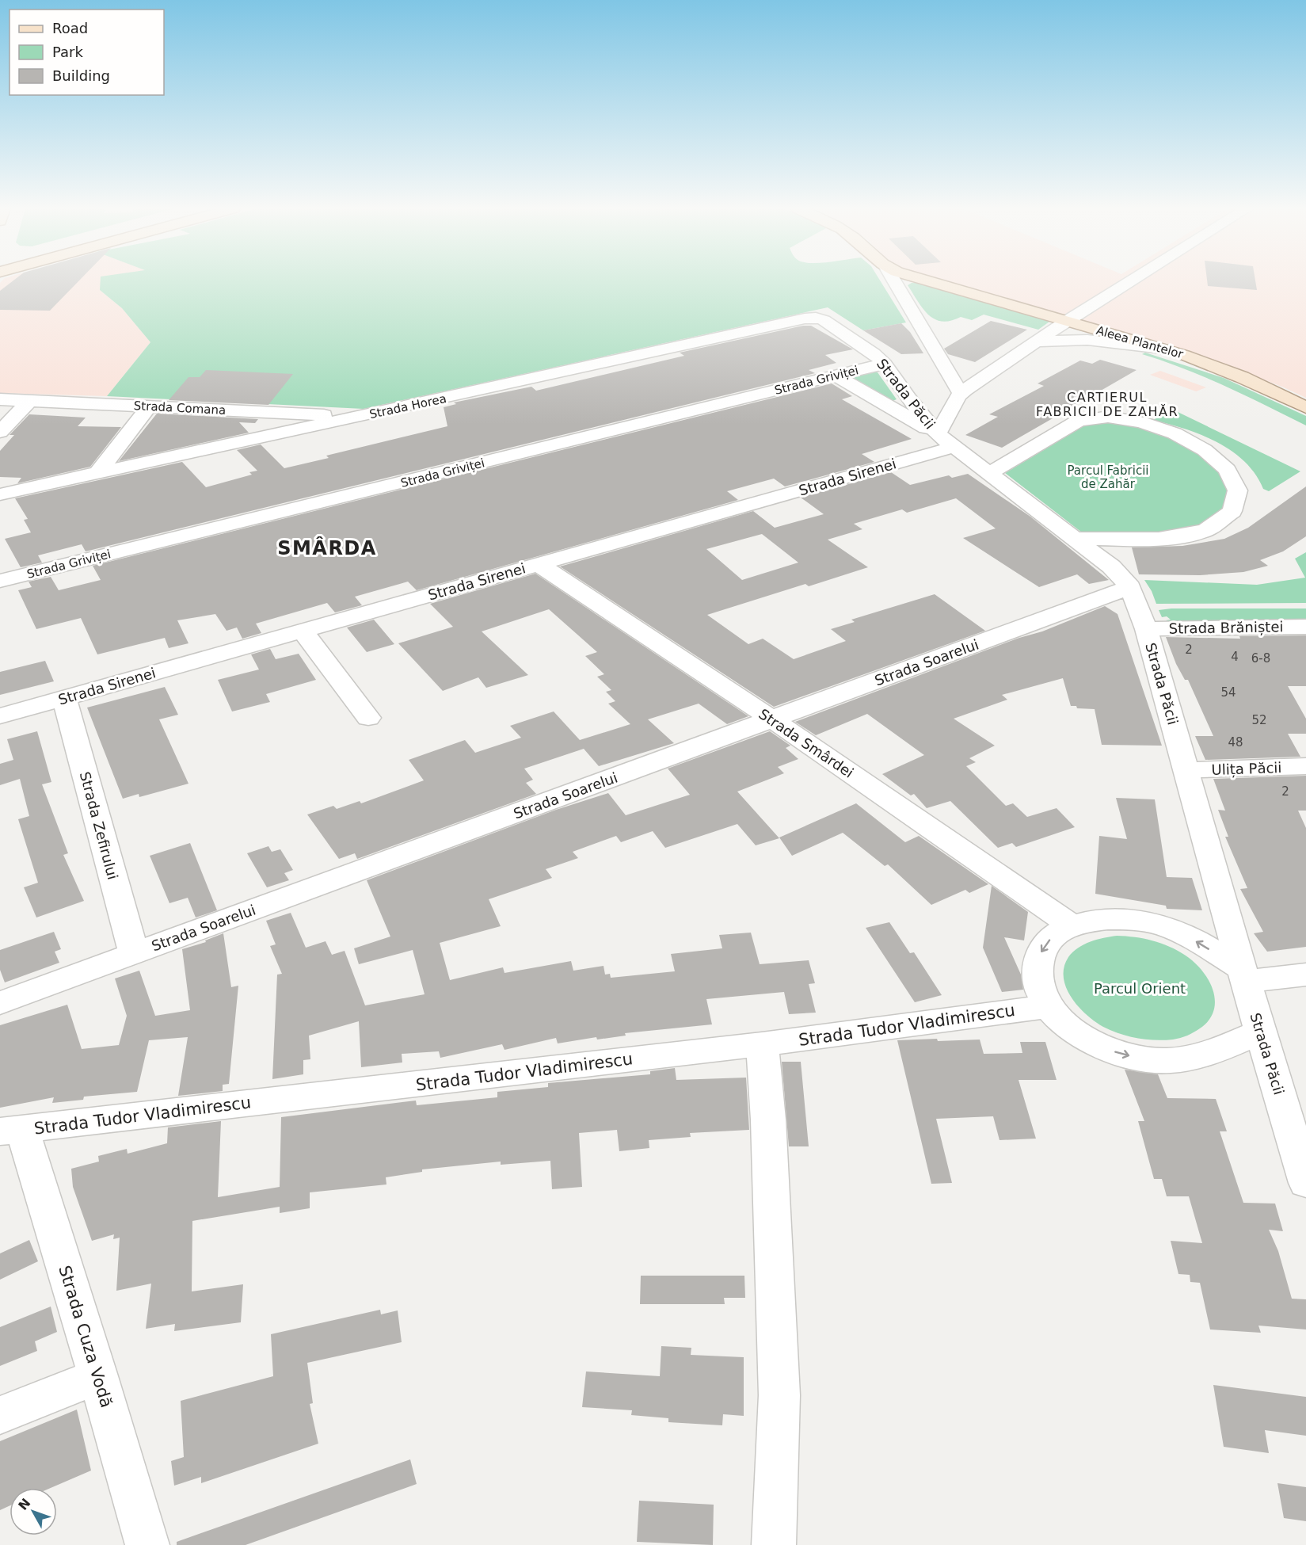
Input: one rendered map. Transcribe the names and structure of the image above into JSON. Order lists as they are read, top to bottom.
{
  "streets": {
    "main road": ["Aleea Plantelor"],
    "street": [
      "Strada Griviței",
      "Strada Păcii",
      "Strada Horea",
      "Strada Comana",
      "Strada Sirenei",
      "Strada Brăniștei",
      "Strada Soarelui",
      "Strada Smârdei",
      "Ulița Păcii",
      "Strada Zefirului",
      "Strada Tudor Vladimirescu",
      "Strada Cuza Vodă"
    ]
  },
  "crossings": [
    ["Strada Griviței", "Strada Păcii"],
    ["Strada Păcii", "Strada Horea"],
    ["Strada Păcii", "Strada Sirenei"],
    ["Strada Păcii", "Strada Brăniștei"],
    ["Strada Păcii", "Strada Soarelui"],
    ["Strada Păcii", "Ulița Păcii"],
    ["Strada Horea", "Strada Comana"],
    ["Strada Sirenei", "Strada Smârdei"],
    ["Strada Sirenei", "Strada Zefirului"],
    ["Strada Soarelui", "Strada Smârdei"],
    ["Strada Soarelui", "Strada Zefirului"],
    ["Strada Tudor Vladimirescu", "Strada Cuza Vodă"]
  ],
  "districts": ["CARTIERUL FABRICII DE ZAHĂR", "SMÂRDA"],
  "parks": ["Parcul Fabricii de Zahăr", "Parcul Orient"],
  "house_numbers": [
    "2",
    "4",
    "6-8",
    "54",
    "52",
    "48",
    "2"
  ],
  "legend": ["Road", "Park", "Building"],
  "north": "top left"
}
